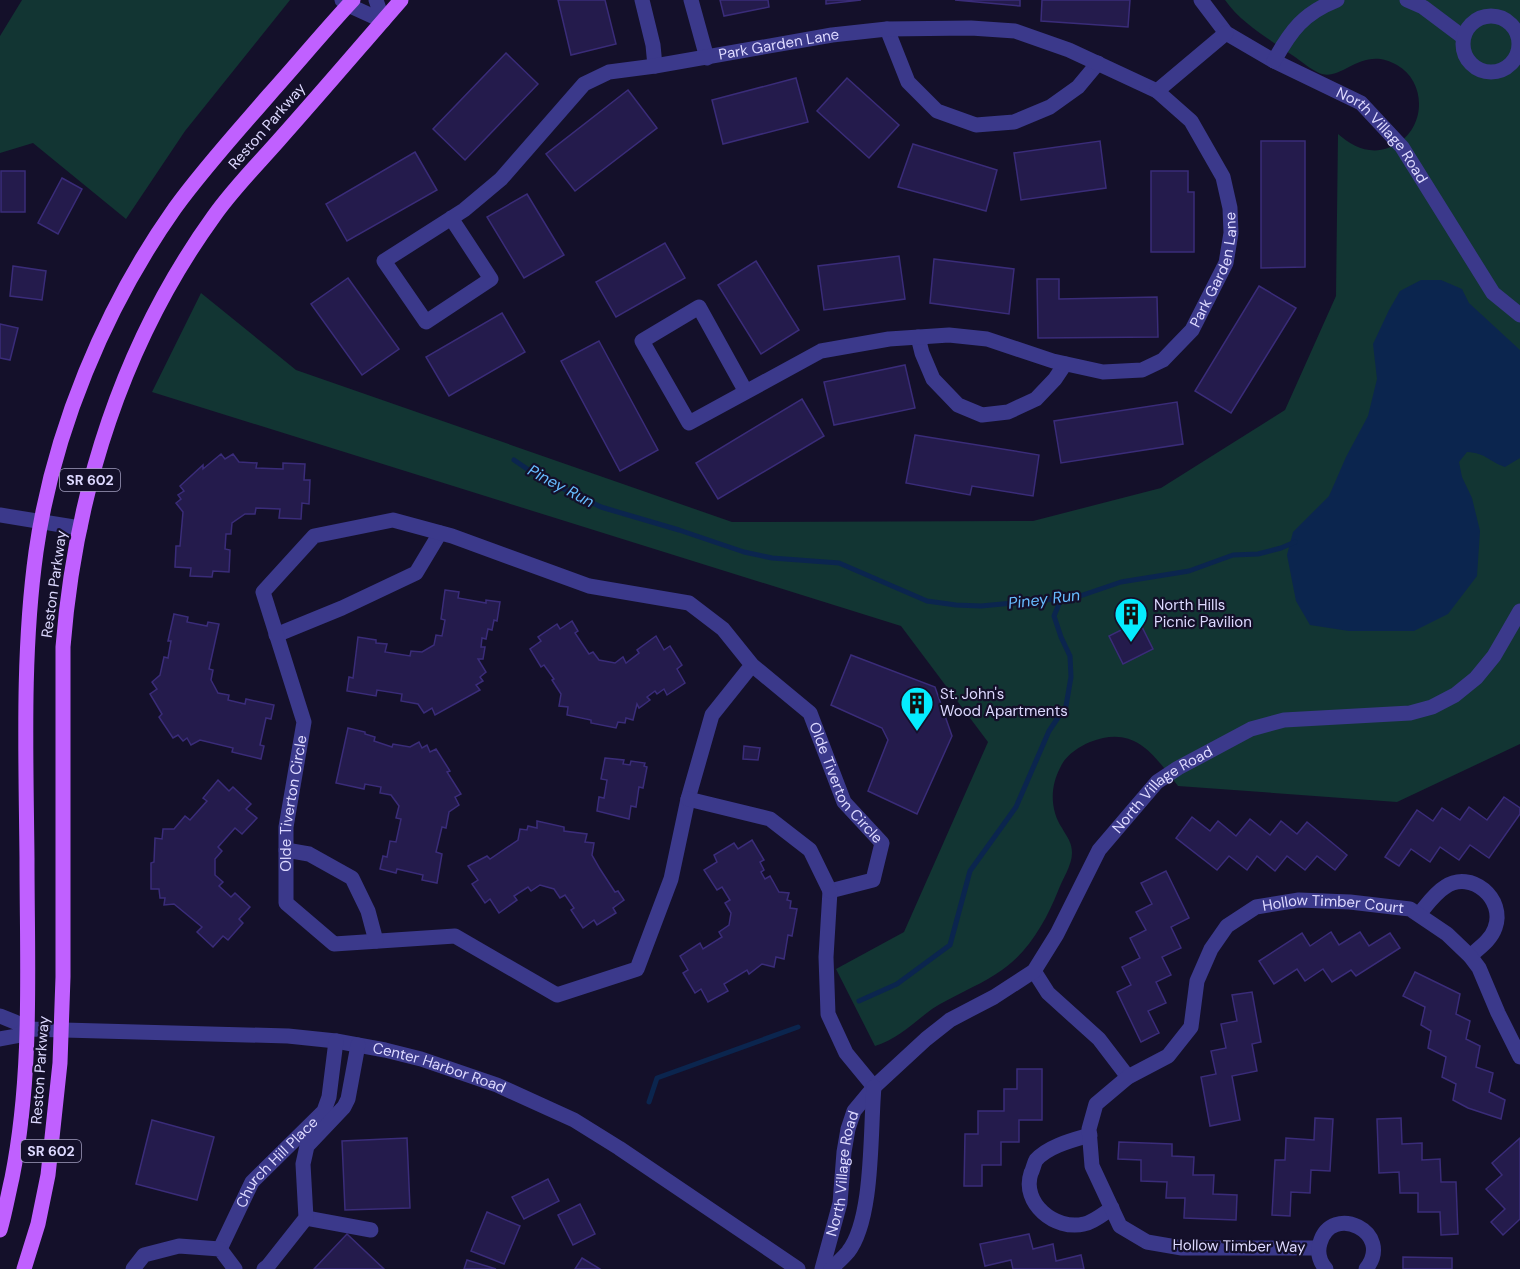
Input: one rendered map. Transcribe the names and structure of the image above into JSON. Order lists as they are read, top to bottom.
{
  "streets": {
    "main road": ["Reston Parkway", "SR 602"],
    "street": [
      "Park Garden Lane",
      "North Village Road",
      "Olde Tiverton Circle",
      "Hollow Timber Court",
      "Center Harbor Road",
      "Church Hill Place",
      "Hollow Timber Way"
    ]
  },
  "crossings": [
    ["Reston Parkway", "Center Harbor Road"],
    ["Hollow Timber Court", "Hollow Timber Way"],
    ["Center Harbor Road", "Church Hill Place"]
  ],
  "water": ["Piney Run"],
  "places": {
    "building": ["North Hills Picnic Pavilion", "St. John's Wood Apartments"]
  }
}
